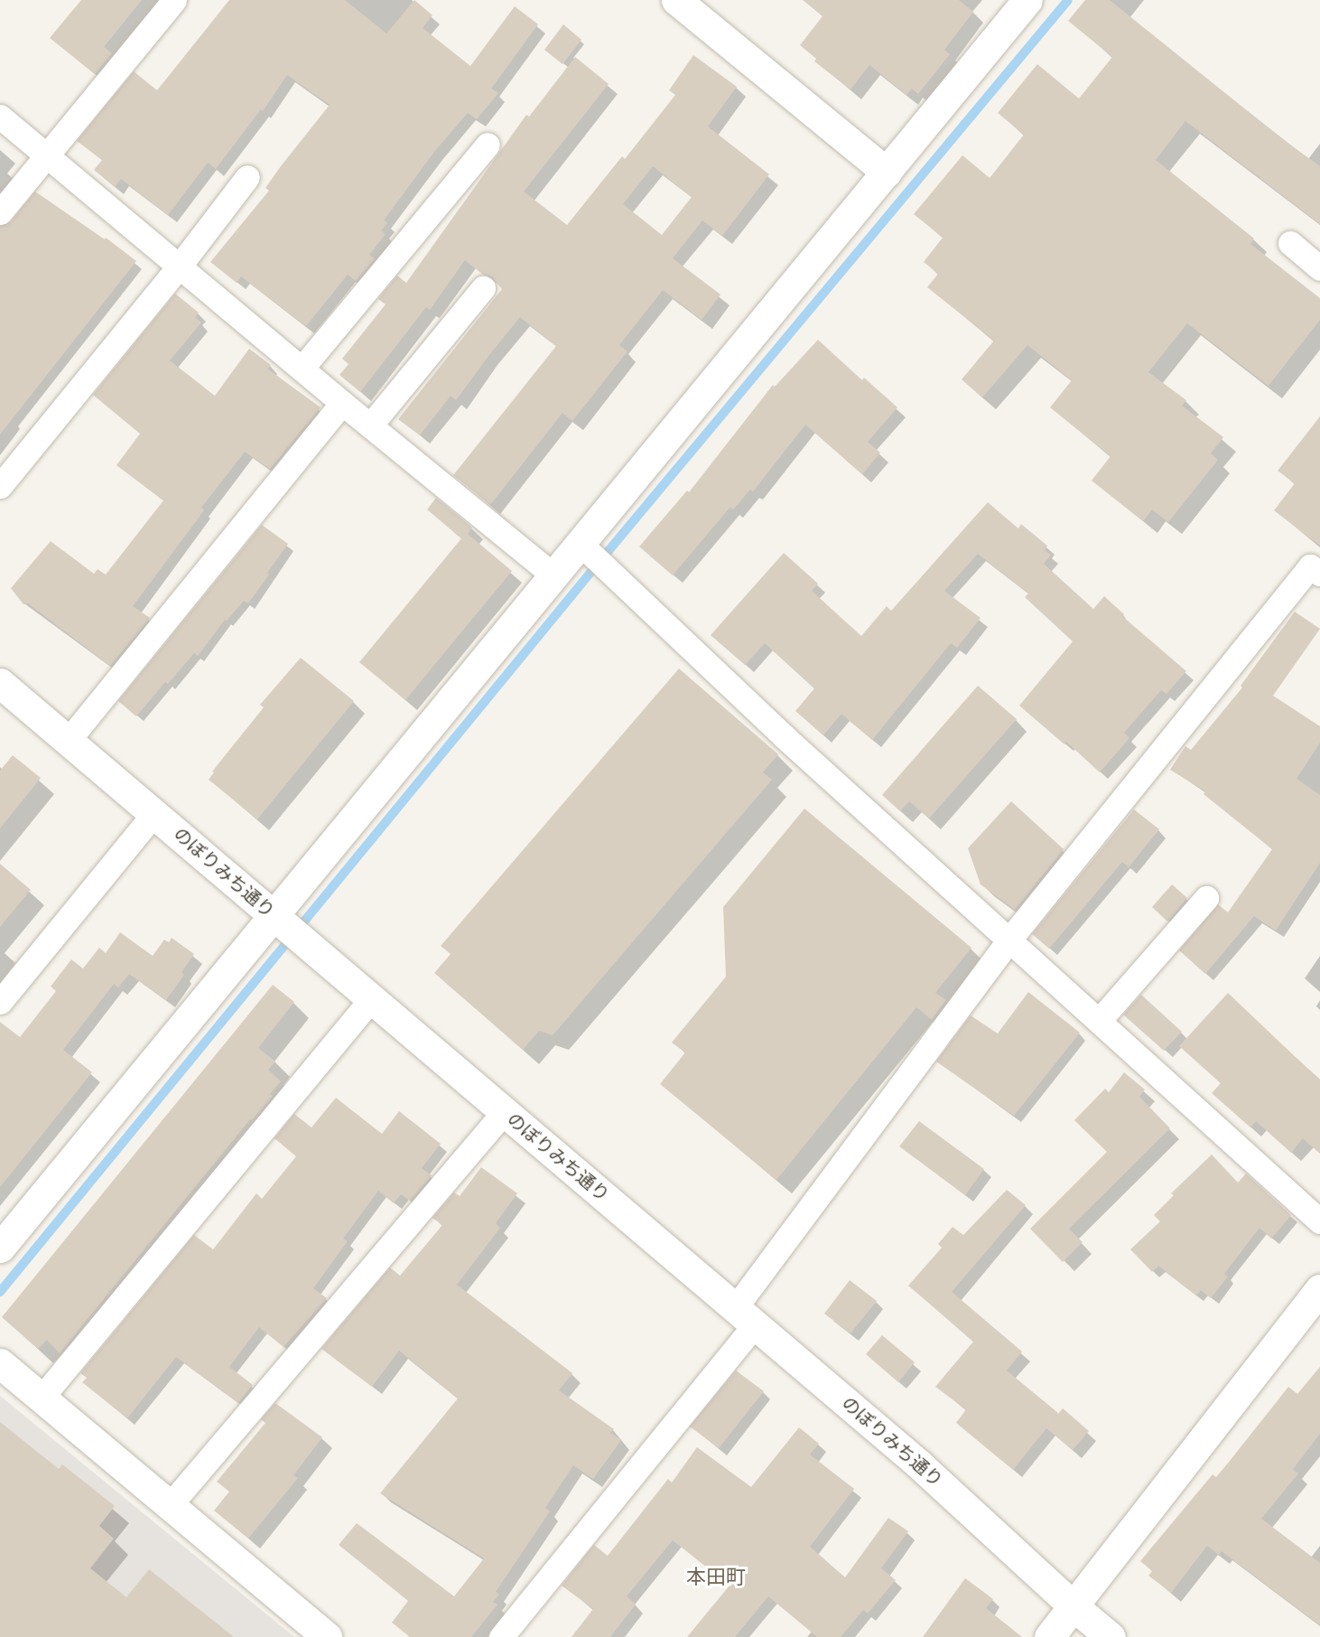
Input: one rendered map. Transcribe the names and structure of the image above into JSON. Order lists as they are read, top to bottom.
{
  "streets": {
    "street": ["のぼりみち通り"]
  },
  "districts": ["本田町"]
}
